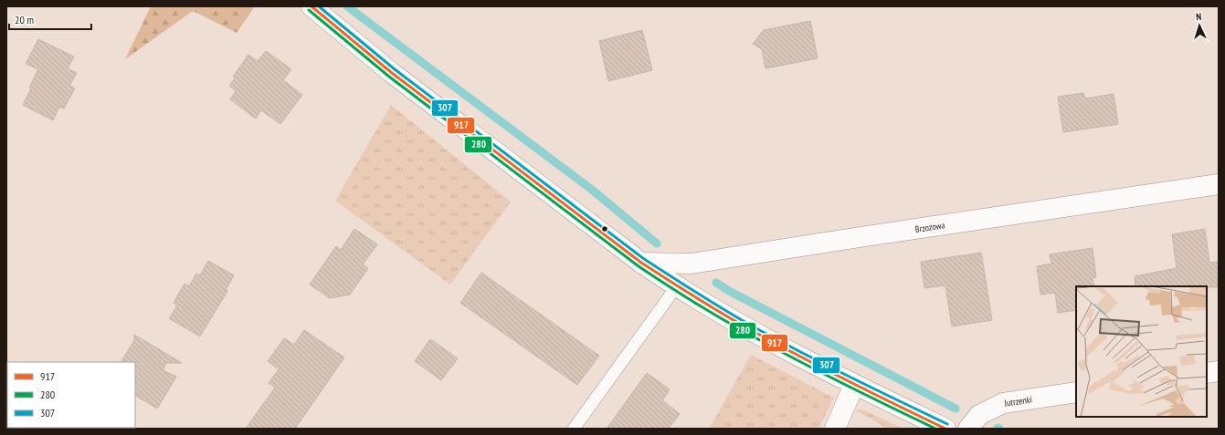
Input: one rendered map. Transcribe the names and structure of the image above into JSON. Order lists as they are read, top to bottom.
{
  "streets": {
    "street": ["Brzozowa", "Jutrzenki"]
  },
  "lines": ["transit line 917", "transit line 307", "transit line 280"],
  "legend": ["917", "280", "307"],
  "scale_bar": "20 m",
  "north": "top"
}
